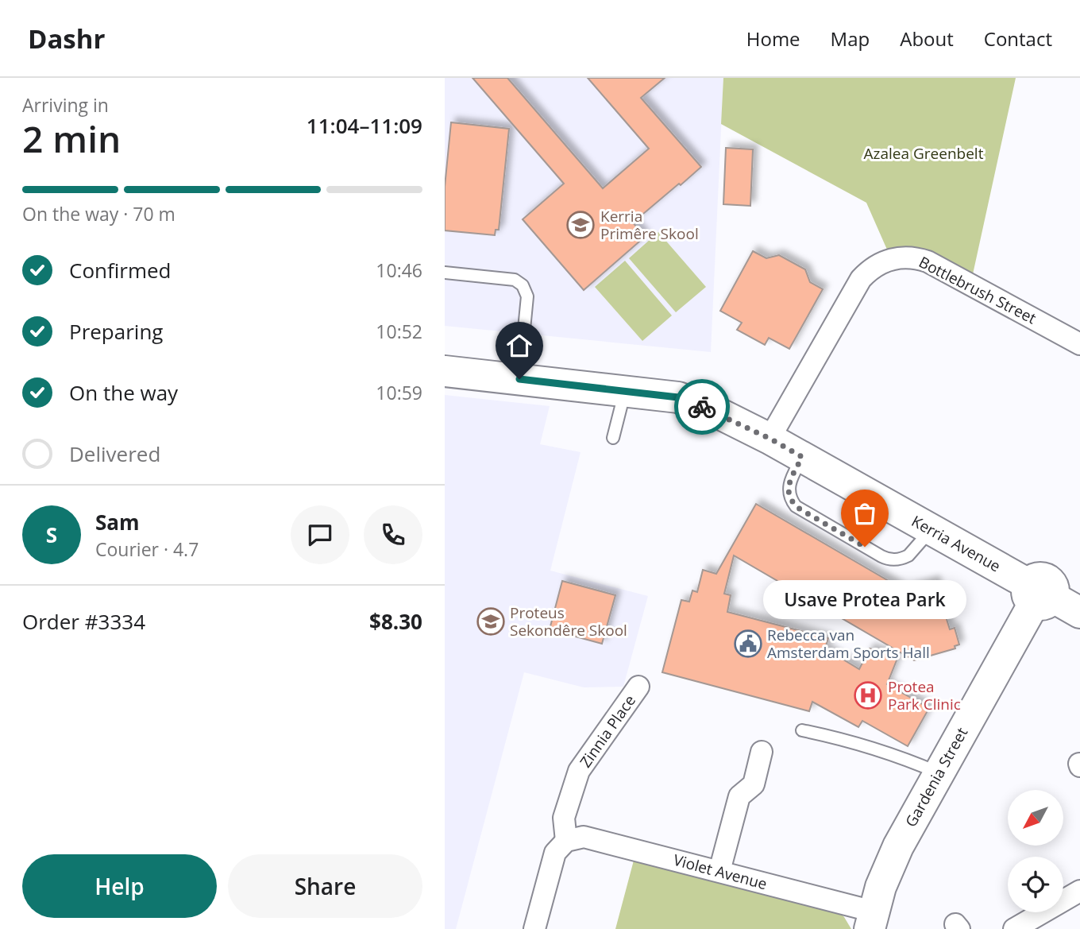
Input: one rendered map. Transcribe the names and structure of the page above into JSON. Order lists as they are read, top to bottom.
{
  "streets": {
    "street": [
      "Bottlebrush Street",
      "Kerria Avenue",
      "Zinnia Place",
      "Gardenia Street",
      "Violet Avenue"
    ]
  },
  "crossings": [
    ["Bottlebrush Street", "Kerria Avenue"],
    ["Kerria Avenue", "Gardenia Street"],
    ["Zinnia Place", "Violet Avenue"],
    ["Gardenia Street", "Violet Avenue"]
  ],
  "parks": ["Azalea Greenbelt"],
  "places": {
    "school or university": ["Kerria Primêre Skool", "Proteus Sekondêre Skool"],
    "other": ["Usave Protea Park"],
    "public building": ["Rebecca van Amsterdam Sports Hall"],
    "hospital": ["Protea Park Clinic"]
  },
  "north": "bottom left",
  "page": {
    "header": "Dashr",
    "nav": [
      "Home",
      "Map",
      "About",
      "Contact"
    ],
    "heading": ["2 min", "Arriving in", "11:04–11:09"],
    "panel": [
      "Sam",
      "Courier · 4.7",
      "Order #3334",
      "$8.30"
    ],
    "bar": "On the way · 70 m",
    "list": [
      ["Confirmed", "10:46"],
      ["Preparing", "10:52"],
      ["On the way", "10:59"],
      "Delivered"
    ],
    "round": "S",
    "bubble": "Usave Protea Park",
    "buttons": ["Help", "Share"]
  }
}
